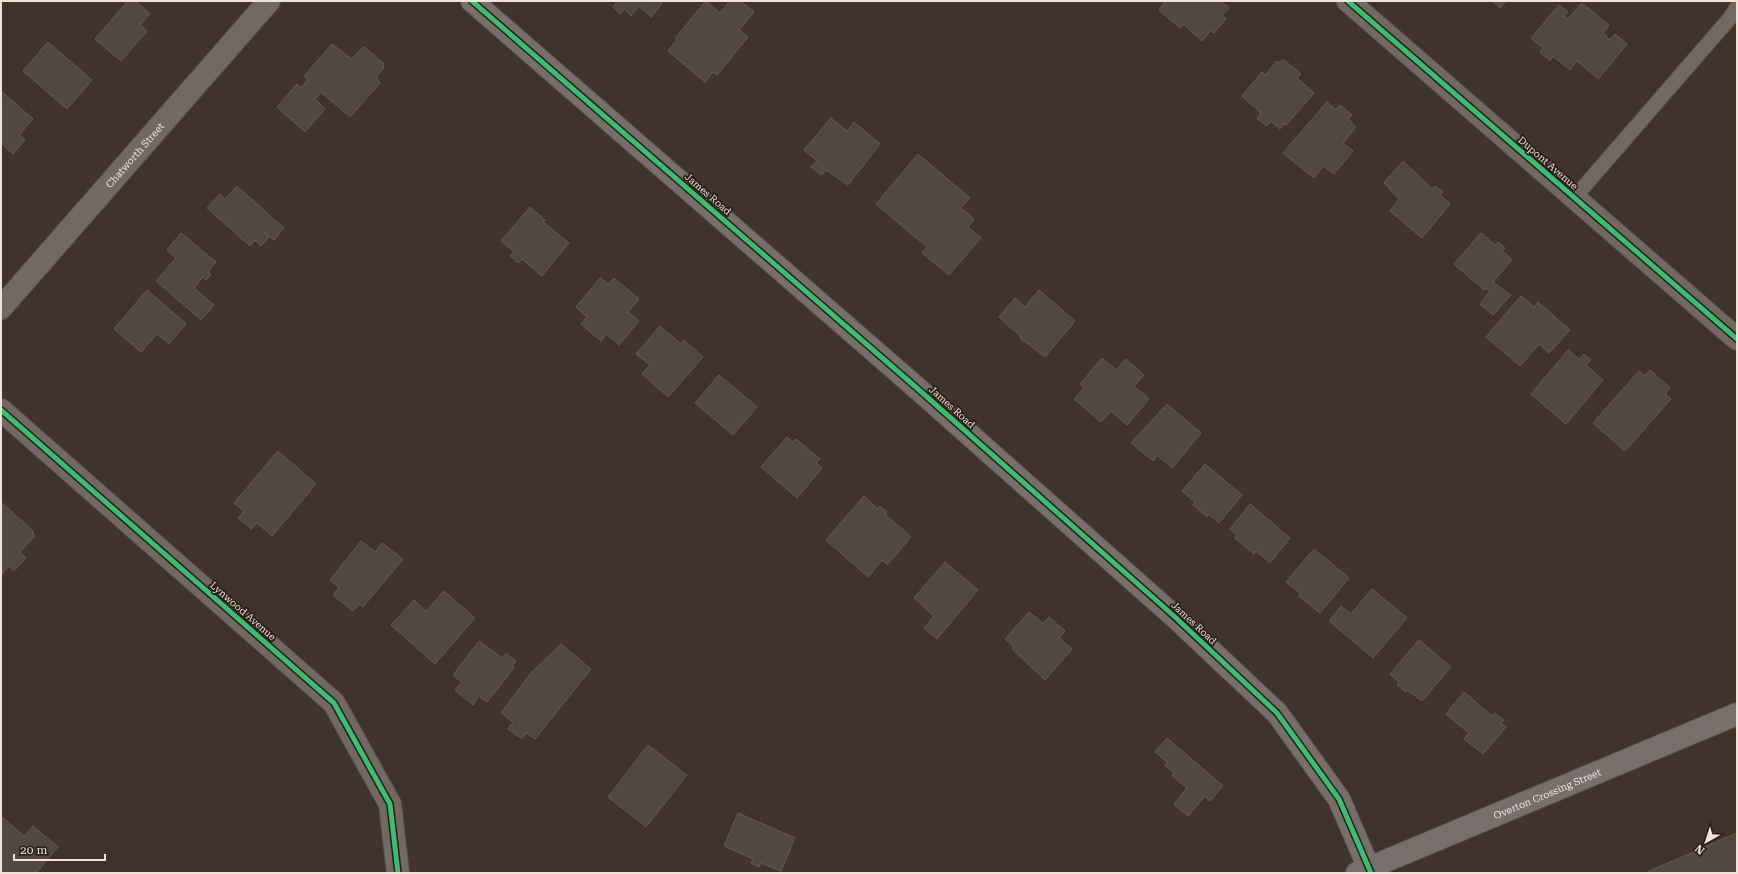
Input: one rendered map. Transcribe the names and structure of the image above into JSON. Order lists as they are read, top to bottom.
{
  "streets": {
    "main road": ["James Road", "Overton Crossing Street"],
    "street": ["Chatworth Street", "Dupont Avenue", "Lynwood Avenue"]
  },
  "crossings": [
    ["James Road", "Overton Crossing Street"]
  ],
  "scale_bar": "20 m",
  "north": "bottom left"
}
